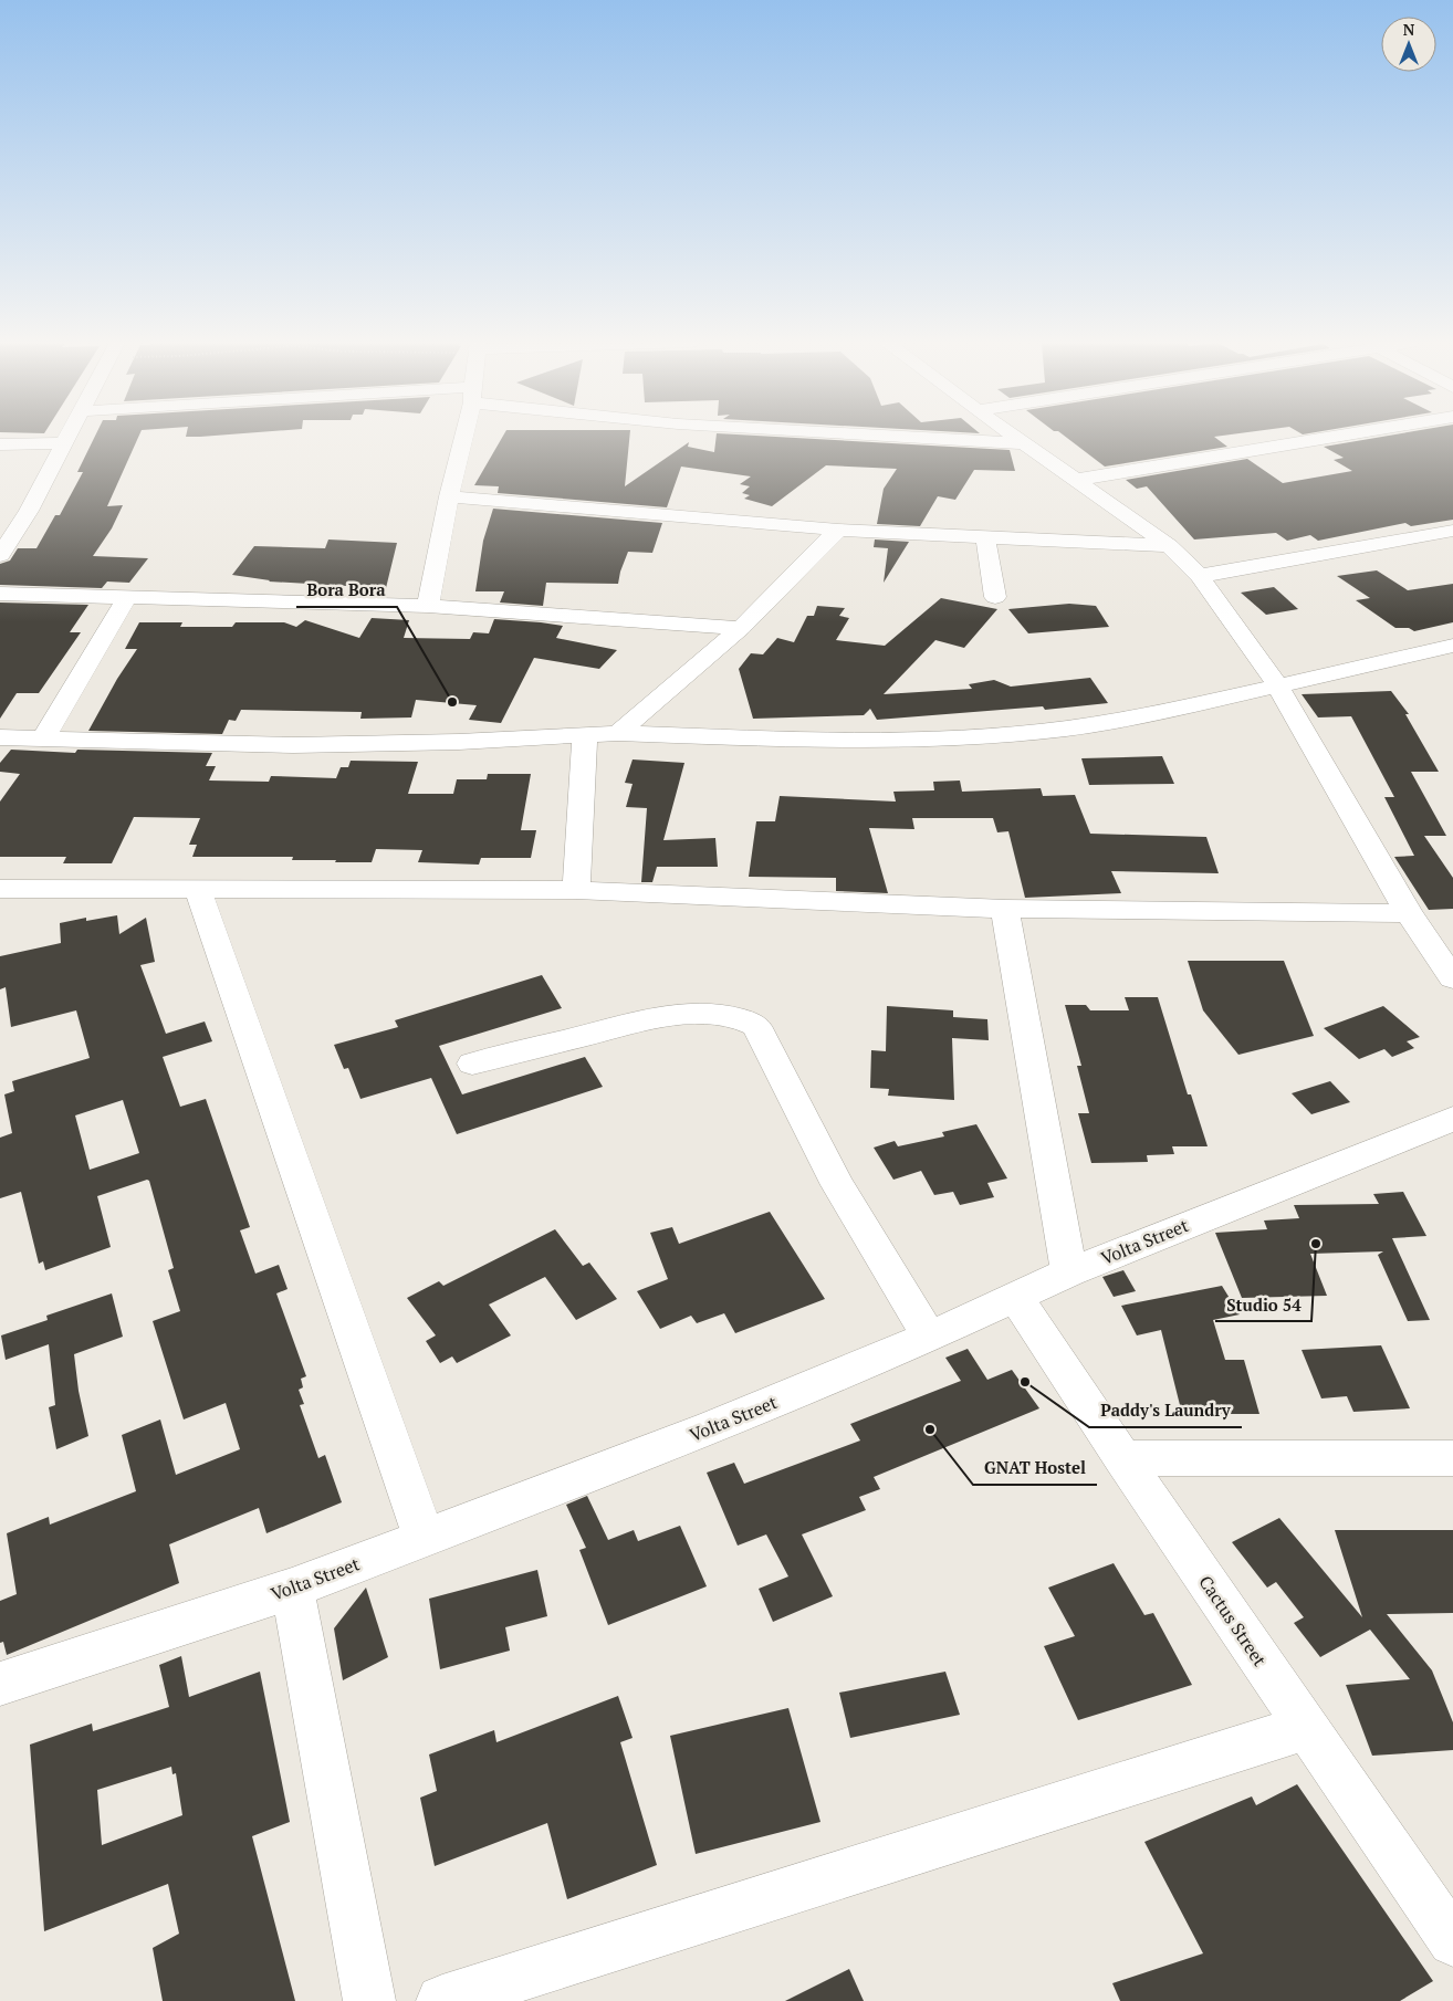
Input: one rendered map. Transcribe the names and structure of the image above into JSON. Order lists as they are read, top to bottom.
{
  "streets": {
    "street": ["Volta Street", "Cactus Street"]
  },
  "crossings": [
    ["Volta Street", "Cactus Street"]
  ],
  "places": [
    "Bora Bora",
    "Studio 54",
    "Paddy's Laundry",
    "GNAT Hostel"
  ],
  "north": "top"
}
